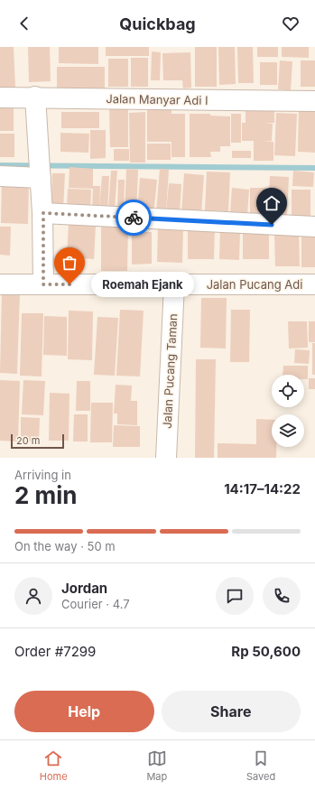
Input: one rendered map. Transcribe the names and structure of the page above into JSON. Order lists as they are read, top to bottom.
{
  "streets": {
    "street": ["Jalan Manyar Adi I", "Jalan Pucang Adi", "Jalan Pucang Taman"]
  },
  "crossings": [
    ["Jalan Pucang Adi", "Jalan Pucang Taman"]
  ],
  "places": ["Roemah Ejank"],
  "scale_bar": "20 m",
  "page": {
    "header": "Quickbag",
    "bubble": "Roemah Ejank",
    "scale": "20 m",
    "heading": ["2 min", "Arriving in", "14:17–14:22"],
    "panel": [
      "Jordan",
      "Courier · 4.7",
      "Order #7299",
      "Rp 50,600"
    ],
    "bar": "On the way · 50 m",
    "buttons": ["Help", "Share"],
    "tabs": ["Home", "Map", "Saved"]
  }
}
